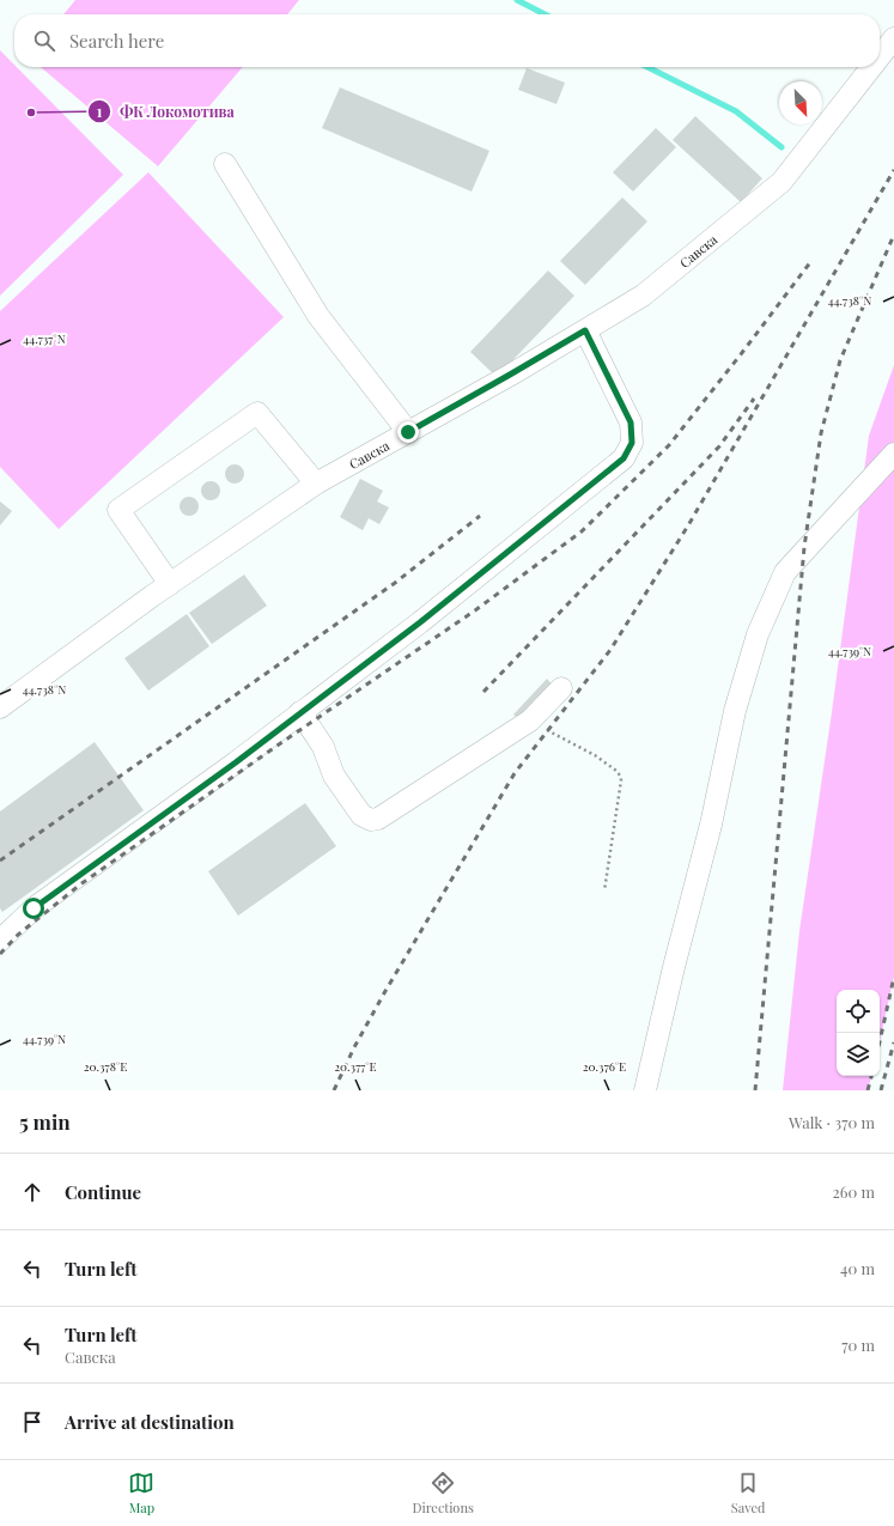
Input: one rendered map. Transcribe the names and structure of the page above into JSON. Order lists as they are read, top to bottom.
{
  "streets": {
    "street": ["Савска"]
  },
  "places": ["ФК Локомотива"],
  "north": "bottom right",
  "page": {
    "search": "Search here",
    "heading": ["5 min", "Walk · 370 m"],
    "list": [
      ["Continue", "260 m"],
      ["Turn left", "40 m"],
      ["Turn left", "Савска", "70 m"],
      "Arrive at destination"
    ],
    "nav": ["Map", "Directions", "Saved"]
  },
  "coordinates": [
    "44.738°N",
    "44.737°N",
    "44.739°N",
    "20.378°E",
    "20.377°E",
    "20.376°E"
  ]
}
